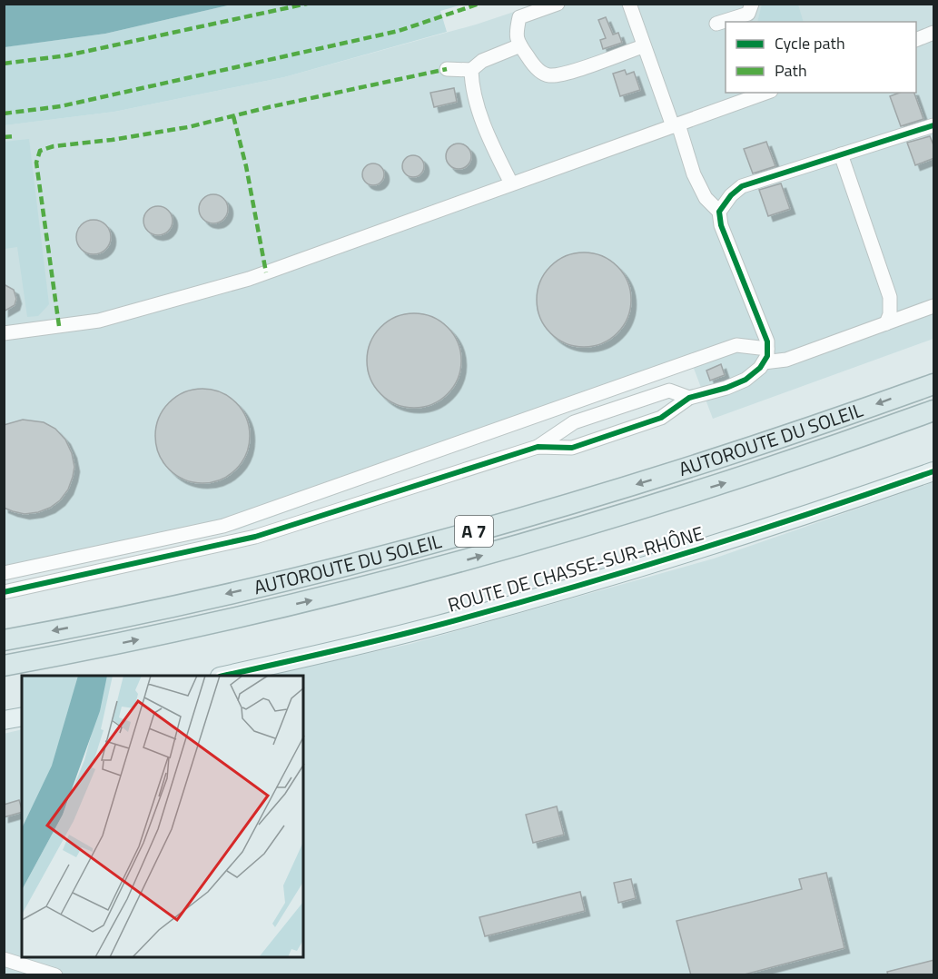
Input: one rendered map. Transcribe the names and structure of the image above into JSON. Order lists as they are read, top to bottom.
{
  "streets": {
    "highway": ["AUTOROUTE DU SOLEIL", "A 7"],
    "main road": ["ROUTE DE CHASSE-SUR-RHÔNE"]
  },
  "legend": ["Cycle path", "Path"]
}
